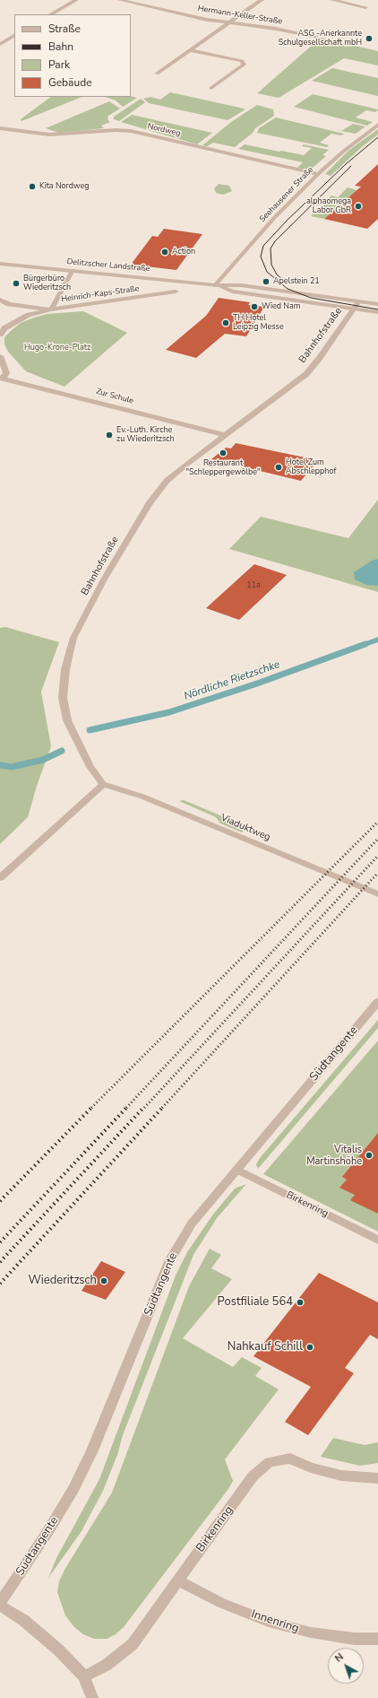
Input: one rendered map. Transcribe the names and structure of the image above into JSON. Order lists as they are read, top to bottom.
{
  "streets": {
    "street": [
      "Hermann-Keller-Straße",
      "Nordweg",
      "Seehausener Straße",
      "Delitzscher Landstraße",
      "Heinrich-Kaps-Straße",
      "Bahnhofstraße",
      "Zur Schule",
      "Viaduktweg",
      "Südtangente",
      "Birkenring",
      "Innenring"
    ]
  },
  "crossings": [
    ["Nordweg", "Seehausener Straße"],
    ["Seehausener Straße", "Delitzscher Landstraße"],
    ["Delitzscher Landstraße", "Heinrich-Kaps-Straße"],
    ["Delitzscher Landstraße", "Bahnhofstraße"],
    ["Bahnhofstraße", "Zur Schule"],
    ["Bahnhofstraße", "Viaduktweg"],
    ["Südtangente", "Birkenring"],
    ["Birkenring", "Innenring"]
  ],
  "water": ["Nördliche Rietzschke"],
  "parks": ["Hugo-Krone-Platz"],
  "places": [
    "ASG -Anerkannte Schulgesellschaft mbH",
    "Kita Nordweg",
    "alphaomega Labor GbR",
    "Action",
    "Apelstein 21",
    "Bürgerbüro Wiederitzsch",
    "Wied Nam",
    "TH Hotel Leipzig Messe",
    "Ev.-Luth. Kirche zu Wiederitzsch",
    "Restaurant \"Schleppergewölbe\"",
    "Hotel Zum Abschlepphof",
    "Vitalis Martinshöhe",
    "Wiederitzsch",
    "Postfiliale 564",
    "Nahkauf Schill"
  ],
  "house_numbers": ["11a"],
  "legend": [
    "Straße",
    "Bahn",
    "Park",
    "Gebäude"
  ],
  "north": "top left"
}
